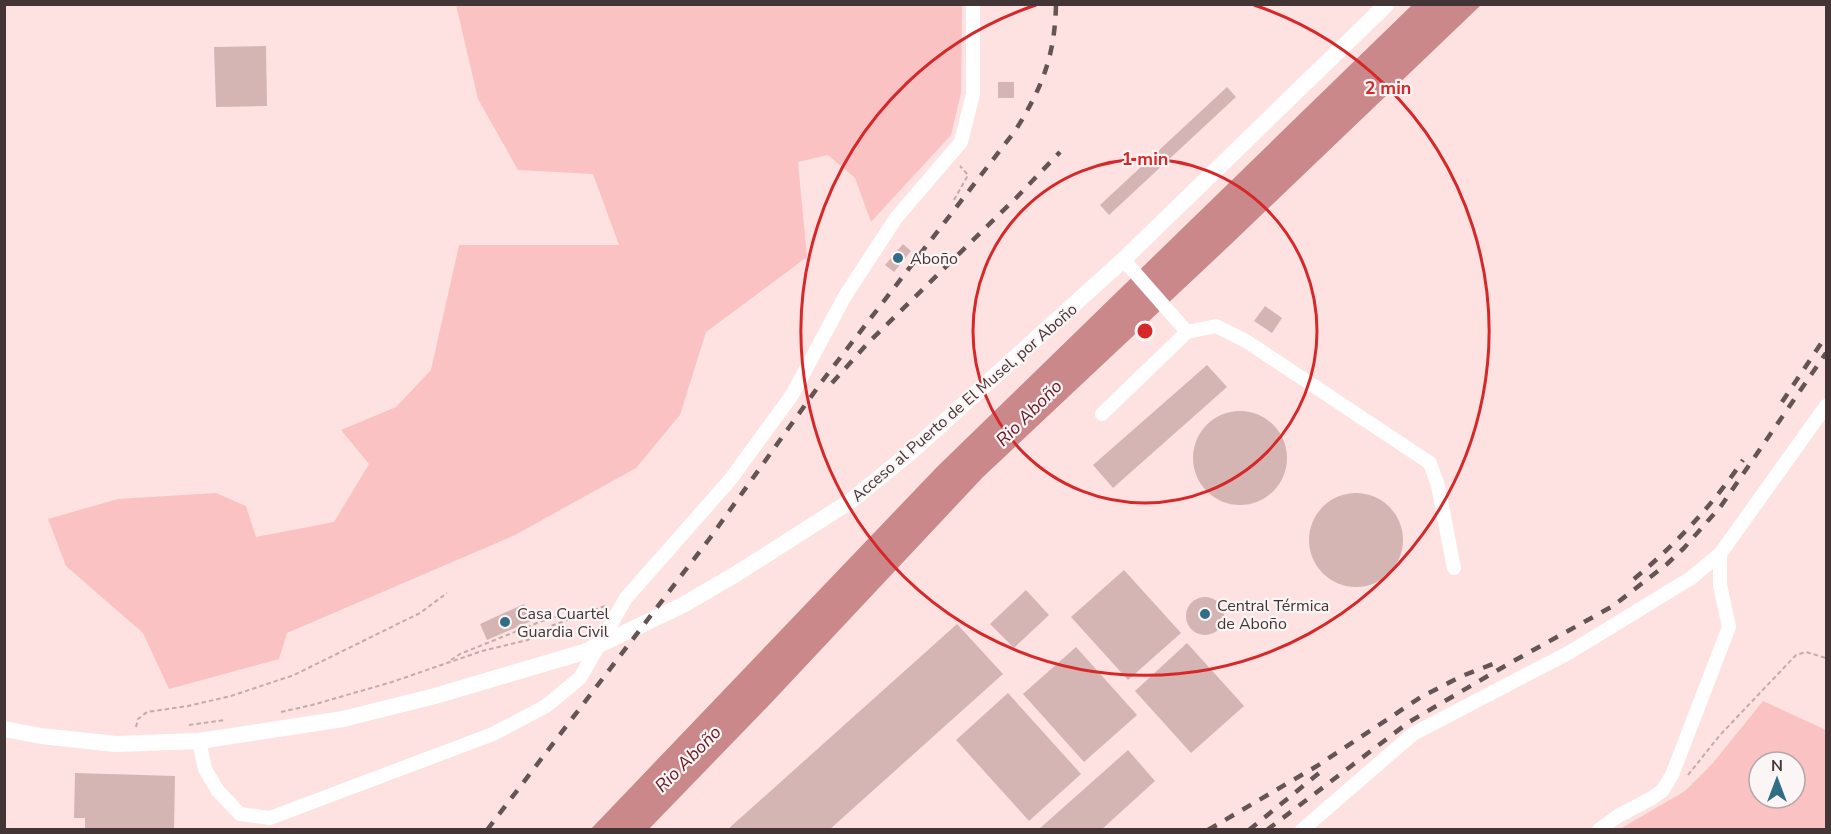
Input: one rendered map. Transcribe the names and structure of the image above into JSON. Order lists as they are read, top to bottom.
{
  "streets": {
    "street": ["Acceso al Puerto de El Musel, por Aboño"]
  },
  "water": ["Rio Aboño"],
  "places": ["Aboño", "Central Térmica de Aboño", "Casa Cuartel Guardia Civil"],
  "north": "top",
  "rings": ["2 min", "1 min"]
}
